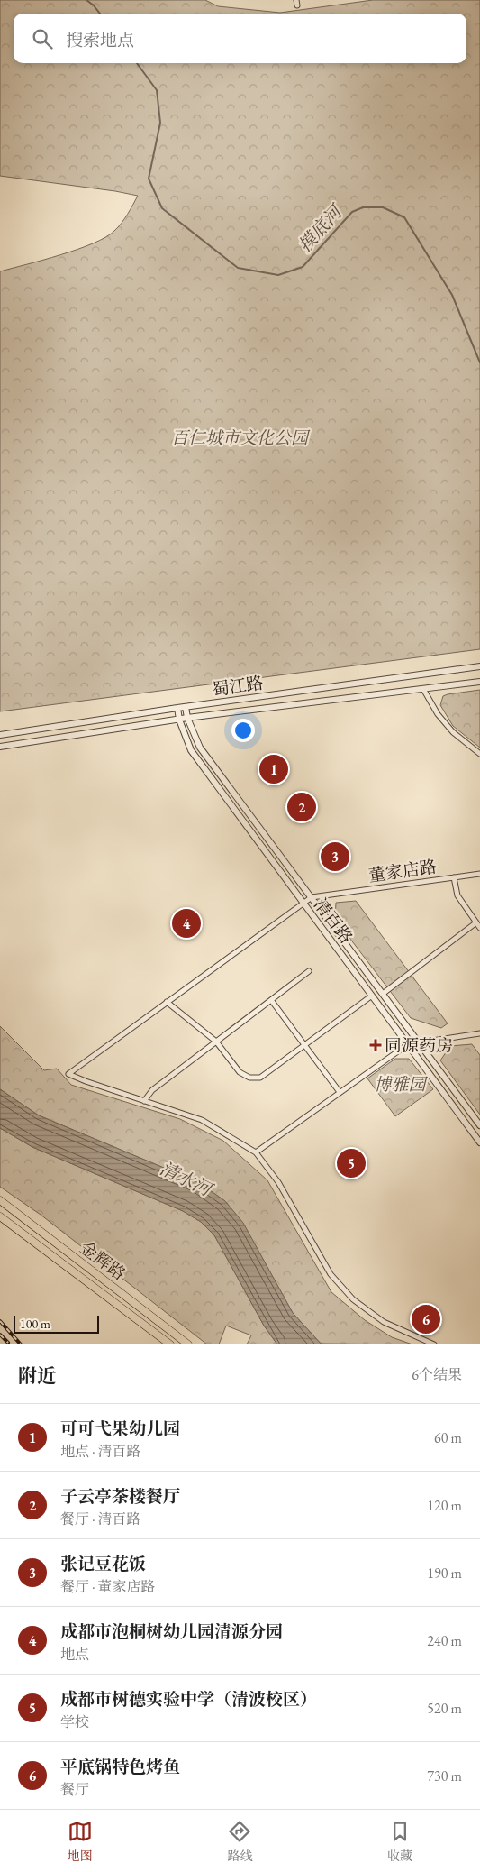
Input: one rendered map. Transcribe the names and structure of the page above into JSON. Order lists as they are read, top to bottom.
{
  "streets": {
    "main road": ["金辉路"],
    "street": ["蜀江路", "董家店路", "清百路"]
  },
  "crossings": [
    ["蜀江路", "清百路"],
    ["董家店路", "清百路"]
  ],
  "water": ["摸底河", "清水河"],
  "parks": ["百仁城市文化公园", "博雅园"],
  "places": {
    "health": ["同源药房"]
  },
  "scale_bar": "100 m",
  "page": {
    "search": "搜索地点",
    "pins": [
      "1",
      "2",
      "3",
      "4",
      "5",
      "6"
    ],
    "scale": "100 m",
    "heading": ["附近", "6个结果"],
    "list": [
      {
        "mark": "1",
        "name": "可可弋果幼儿园",
        "note": "地点 · 清百路",
        "value": "60 m"
      },
      {
        "mark": "2",
        "name": "子云亭茶楼餐厅",
        "note": "餐厅 · 清百路",
        "value": "120 m"
      },
      {
        "mark": "3",
        "name": "张记豆花饭",
        "note": "餐厅 · 董家店路",
        "value": "190 m"
      },
      {
        "mark": "4",
        "name": "成都市泡桐树幼儿园清源分园",
        "note": "地点",
        "value": "240 m"
      },
      {
        "mark": "5",
        "name": "成都市树德实验中学（清波校区）",
        "note": "学校",
        "value": "520 m"
      },
      {
        "mark": "6",
        "name": "平底锅特色烤鱼",
        "note": "餐厅",
        "value": "730 m"
      }
    ],
    "nav": ["地图", "路线", "收藏"]
  }
}
